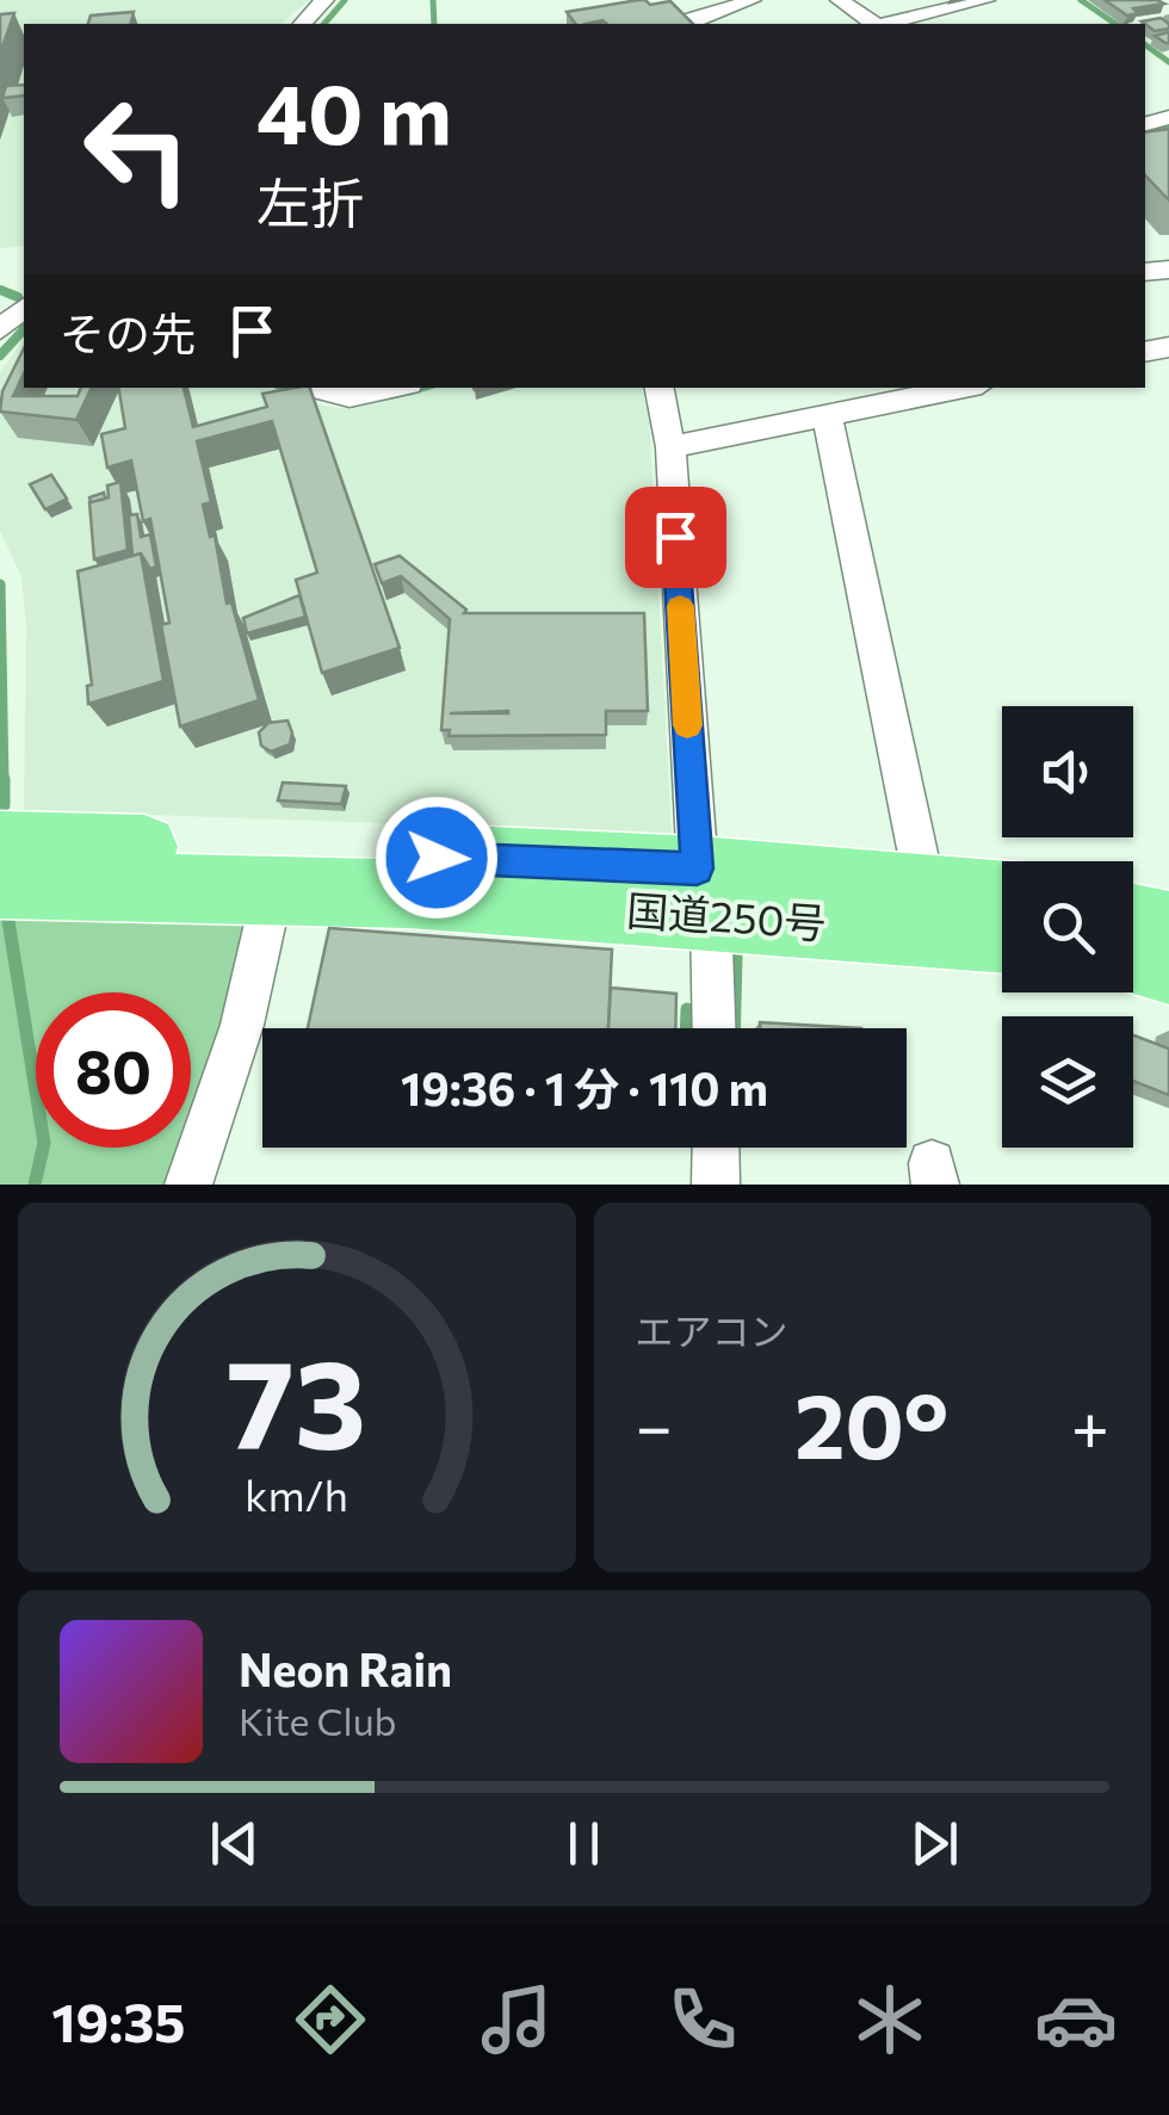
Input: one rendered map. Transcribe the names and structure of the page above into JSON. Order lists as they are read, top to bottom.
{
  "streets": {
    "highway": ["国道250号"]
  },
  "page": {
    "turn": ["40 m", "左折"],
    "then": "その先",
    "limit": "80",
    "trip": "19:36 · 1 分 · 110 m",
    "tile": "エアコン",
    "heat": ["−", "20°", "+"],
    "song": ["Neon Rain", "Kite Club"],
    "tabs": "19:35",
    "gauge": ["73", "km/h"]
  }
}
